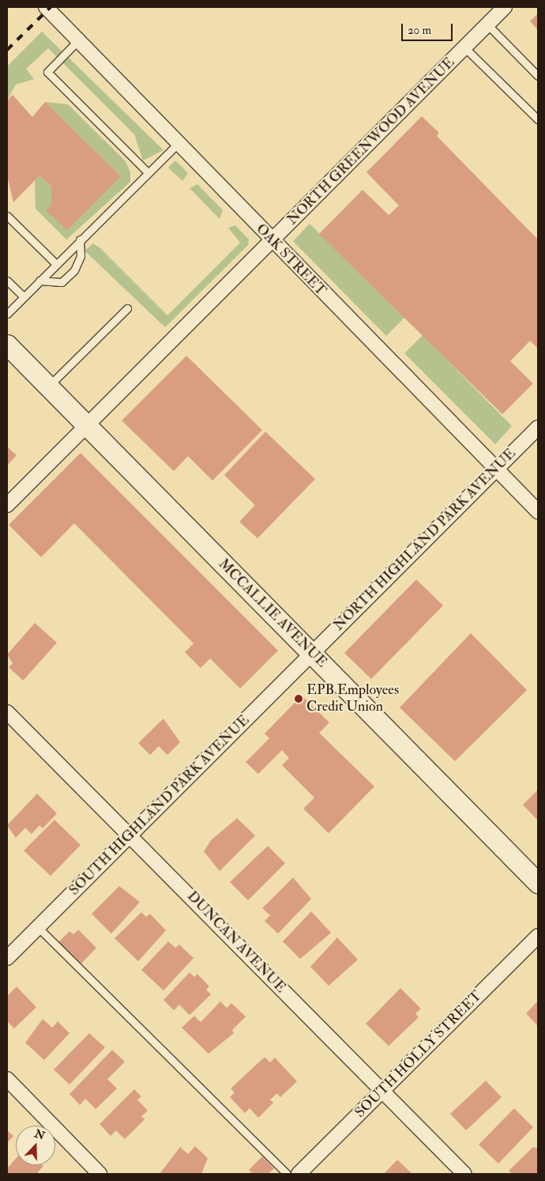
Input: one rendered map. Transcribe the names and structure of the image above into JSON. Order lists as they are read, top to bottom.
{
  "streets": {
    "main road": ["MCCALLIE AVENUE"],
    "street": [
      "NORTH GREENWOOD AVENUE",
      "OAK STREET",
      "NORTH HIGHLAND PARK AVENUE",
      "SOUTH HIGHLAND PARK AVENUE",
      "DUNCAN AVENUE",
      "SOUTH HOLLY STREET"
    ]
  },
  "crossings": [
    ["NORTH GREENWOOD AVENUE", "OAK STREET"],
    ["NORTH GREENWOOD AVENUE", "MCCALLIE AVENUE"],
    ["OAK STREET", "NORTH HIGHLAND PARK AVENUE"],
    ["NORTH HIGHLAND PARK AVENUE", "MCCALLIE AVENUE"],
    ["NORTH HIGHLAND PARK AVENUE", "SOUTH HIGHLAND PARK AVENUE"],
    ["MCCALLIE AVENUE", "SOUTH HIGHLAND PARK AVENUE"],
    ["SOUTH HIGHLAND PARK AVENUE", "DUNCAN AVENUE"],
    ["DUNCAN AVENUE", "SOUTH HOLLY STREET"]
  ],
  "places": ["EPB Employees Credit Union"],
  "scale_bar": "20 m",
  "north": "top"
}
